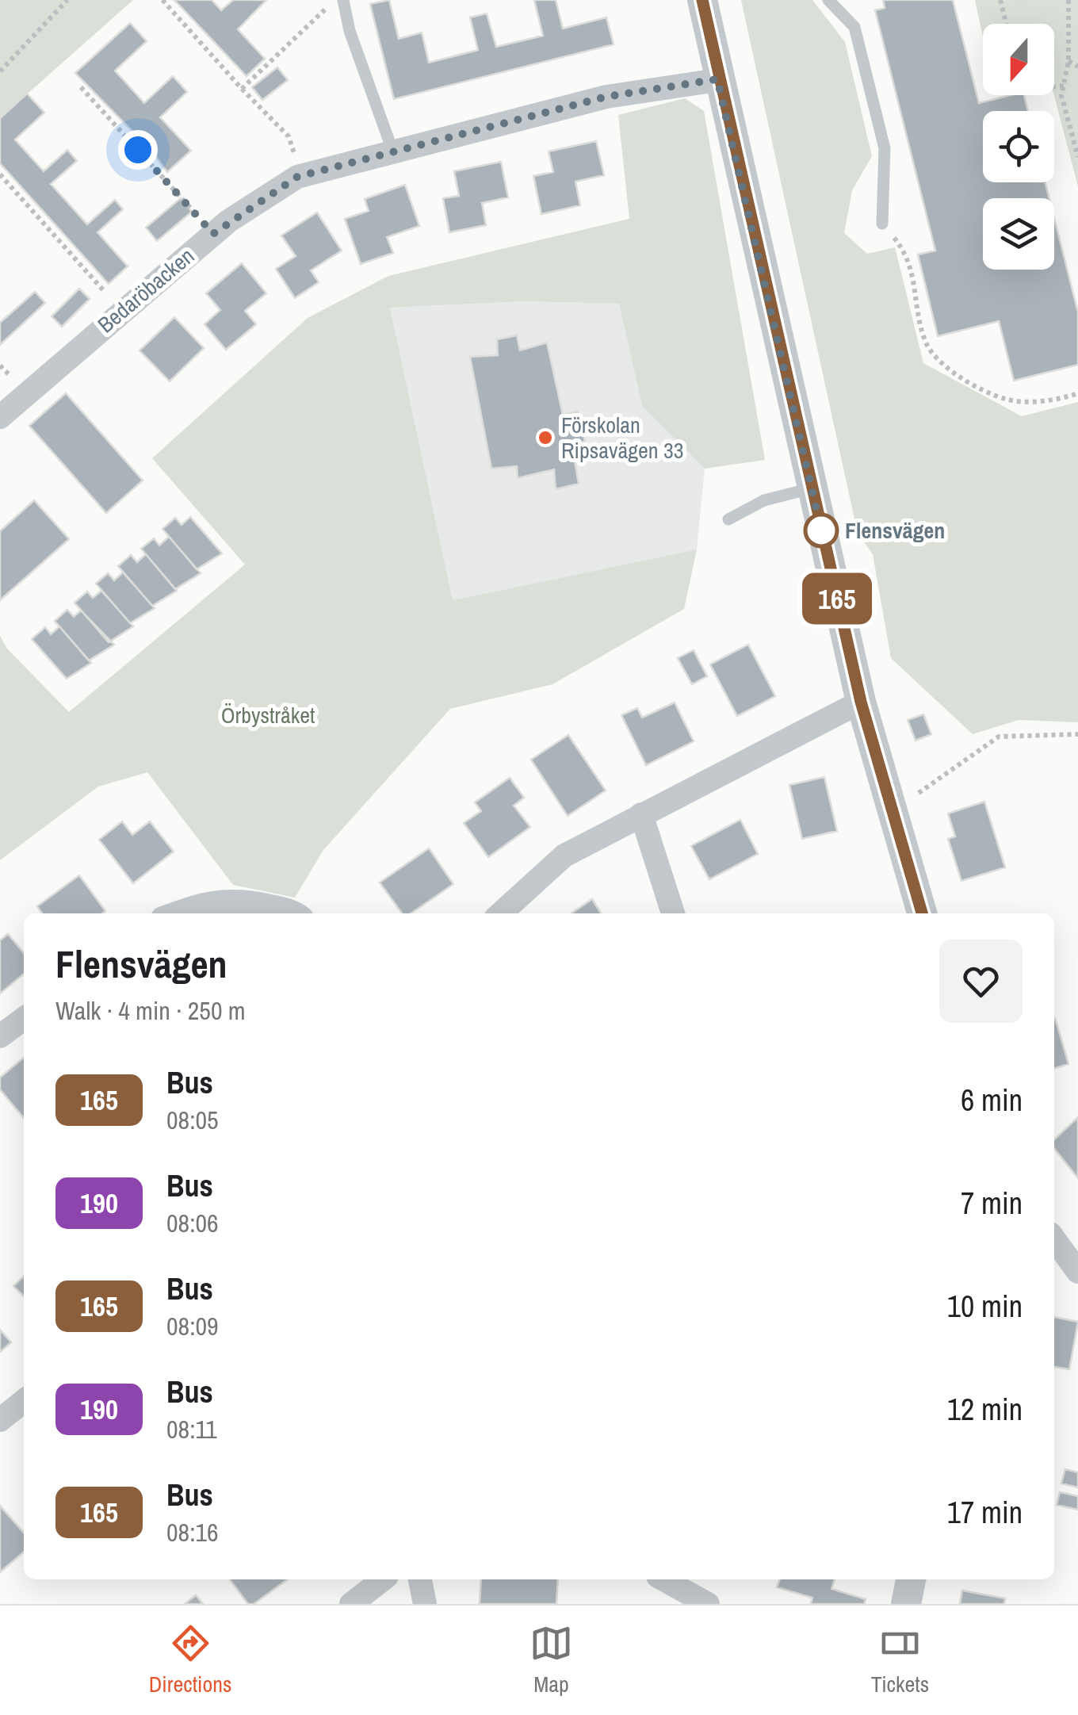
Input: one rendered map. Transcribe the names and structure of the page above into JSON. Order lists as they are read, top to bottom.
{
  "streets": {
    "street": ["Bedaröbacken"]
  },
  "parks": ["Örbystråket"],
  "places": ["Förskolan Ripsavägen 33", "Flensvägen"],
  "lines": ["bus line 165"],
  "north": "bottom",
  "page": {
    "on_map": "165",
    "heading": ["Flensvägen", "Walk · 4 min · 250 m"],
    "list": [
      {
        "mark": "165",
        "name": "Bus",
        "note": "08:05",
        "value": "6 min"
      },
      {
        "mark": "190",
        "name": "Bus",
        "note": "08:06",
        "value": "7 min"
      },
      {
        "mark": "165",
        "name": "Bus",
        "note": "08:09",
        "value": "10 min"
      },
      {
        "mark": "190",
        "name": "Bus",
        "note": "08:11",
        "value": "12 min"
      },
      {
        "mark": "165",
        "name": "Bus",
        "note": "08:16",
        "value": "17 min"
      }
    ],
    "tabs": ["Directions", "Map", "Tickets"]
  }
}
